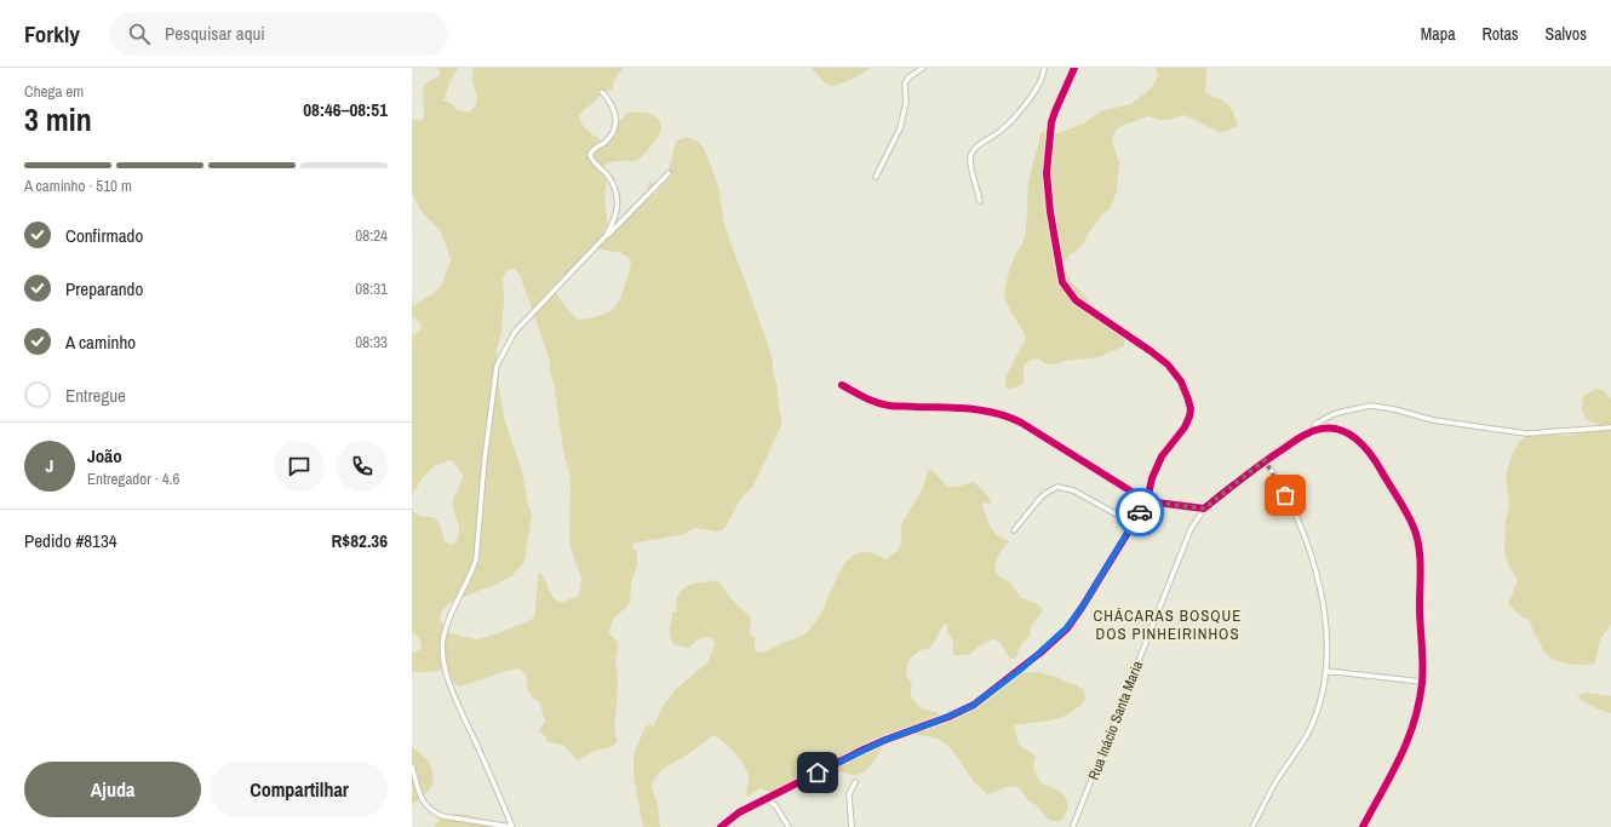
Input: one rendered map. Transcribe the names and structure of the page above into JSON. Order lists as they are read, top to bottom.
{
  "streets": {
    "street": ["Rua Inácio Santa Maria"]
  },
  "districts": ["CHÁCARAS BOSQUE DOS PINHEIRINHOS"],
  "page": {
    "header": "Forkly",
    "search": "Pesquisar aqui",
    "nav": ["Mapa", "Rotas", "Salvos"],
    "heading": ["3 min", "Chega em", "08:46–08:51"],
    "panel": [
      "João",
      "Entregador · 4.6",
      "Pedido #8134",
      "R$82.36"
    ],
    "bar": "A caminho · 510 m",
    "list": [
      ["Confirmado", "08:24"],
      ["Preparando", "08:31"],
      ["A caminho", "08:33"],
      "Entregue"
    ],
    "round": "J",
    "buttons": ["Ajuda", "Compartilhar"]
  }
}
